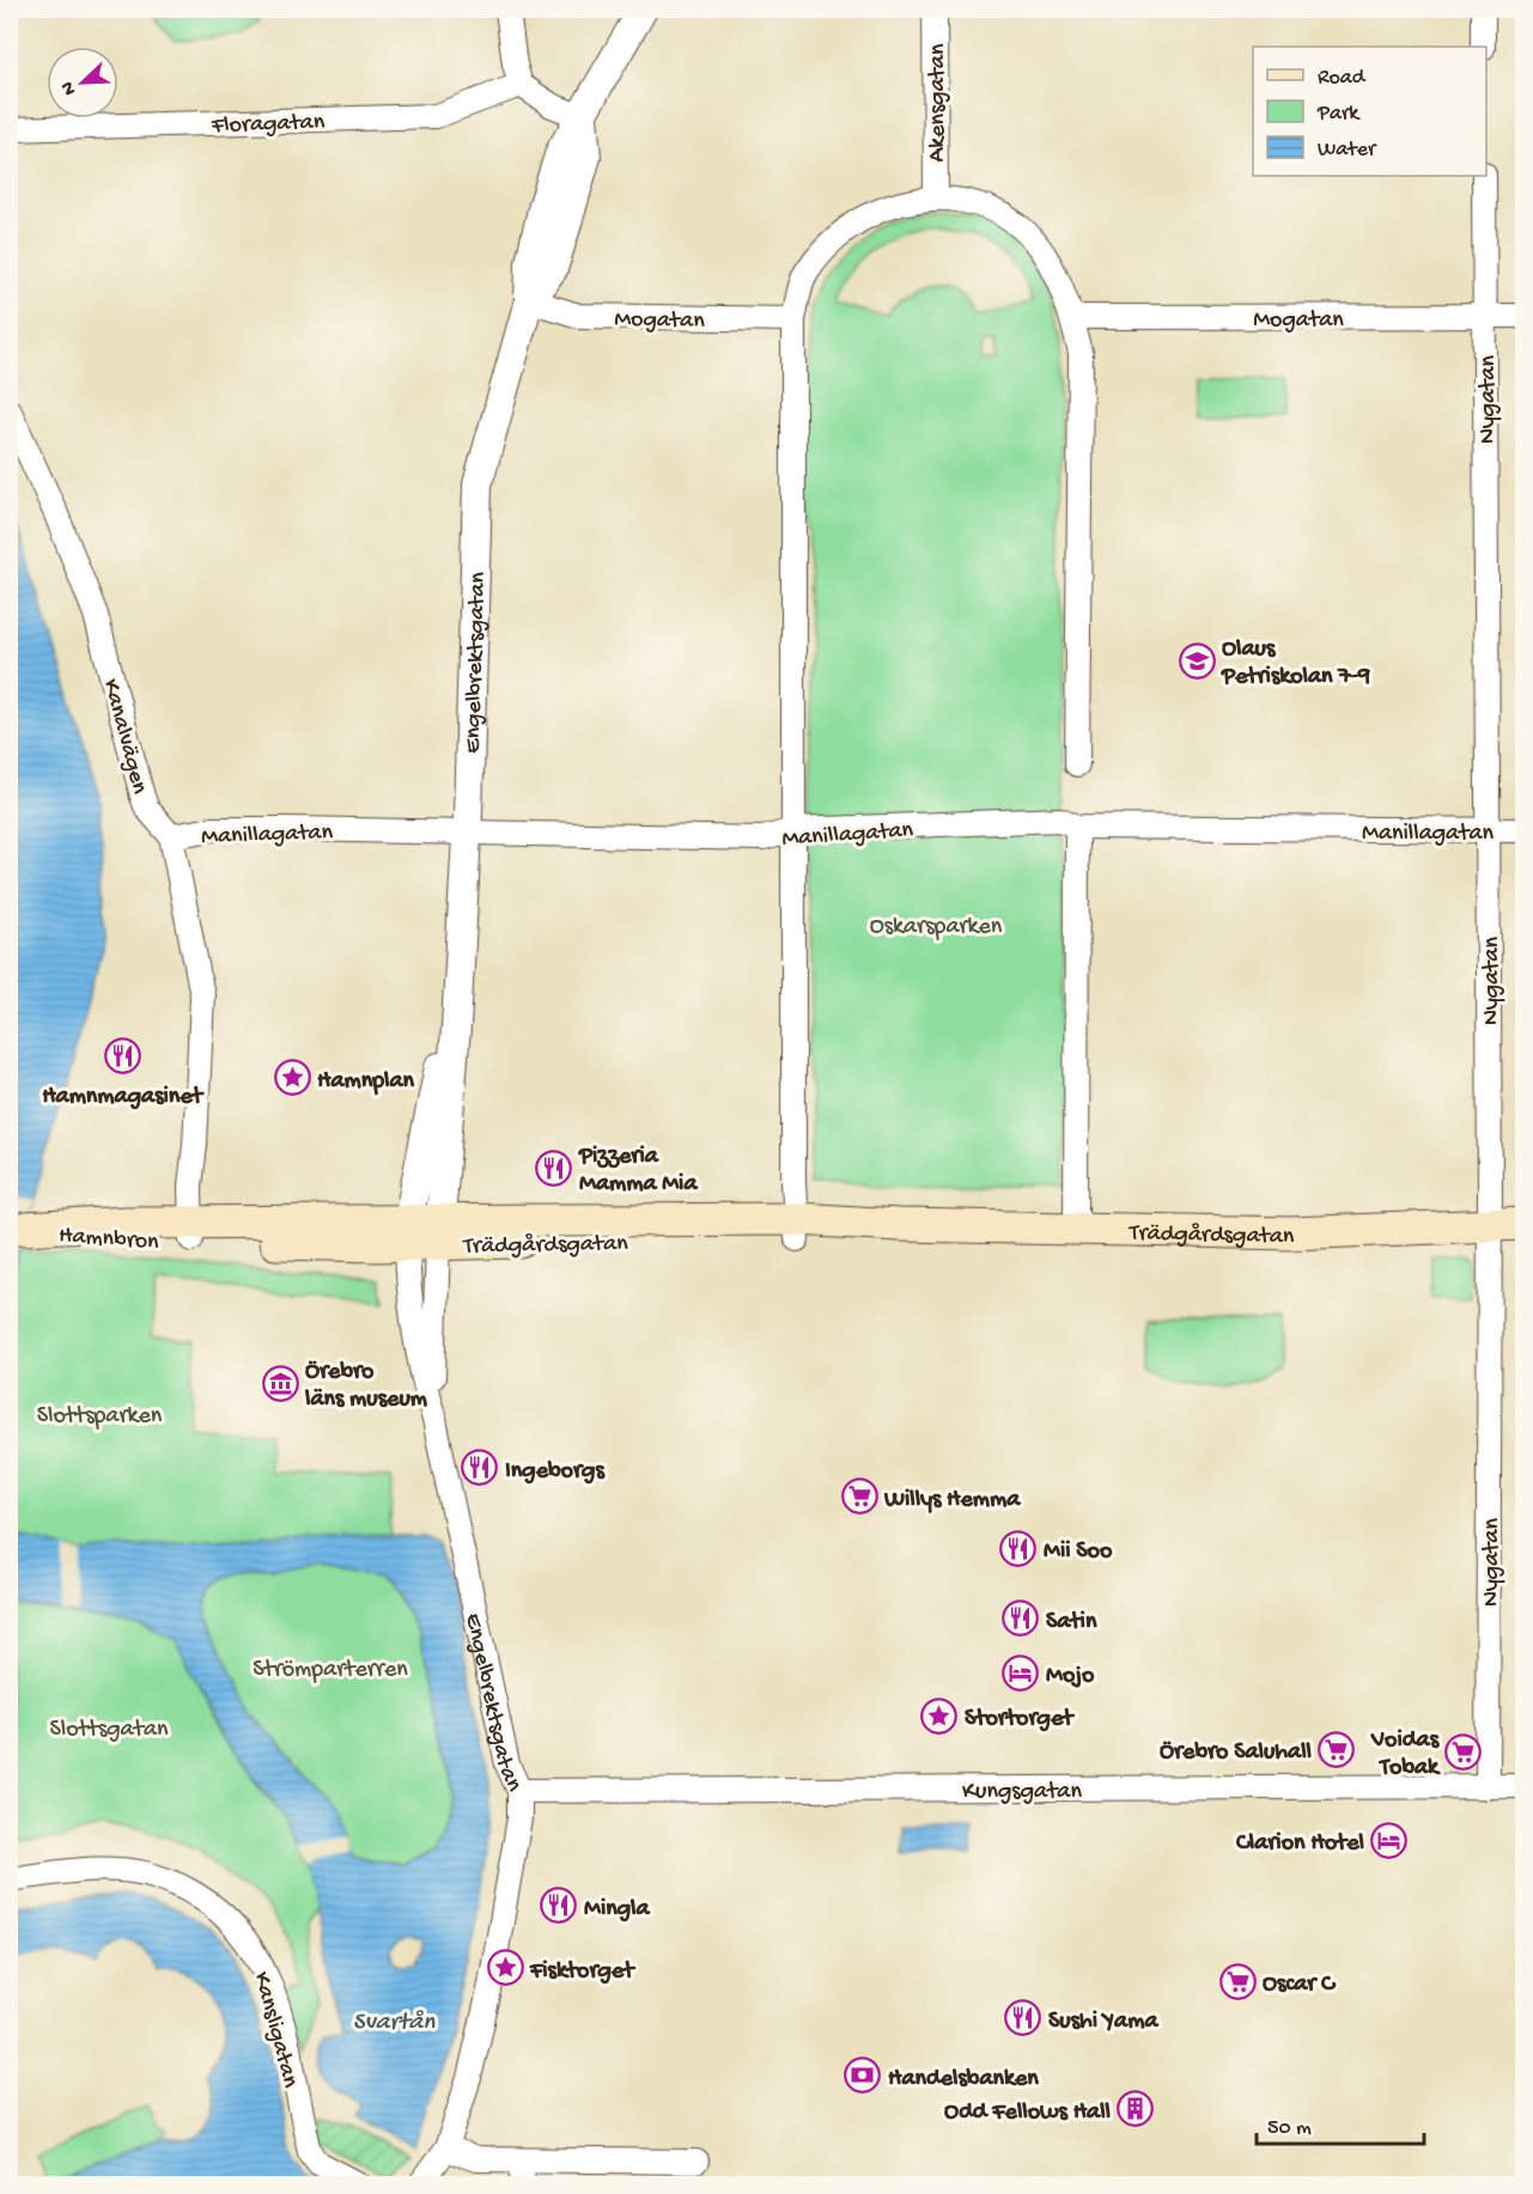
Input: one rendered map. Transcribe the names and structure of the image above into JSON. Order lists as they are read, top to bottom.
{
  "streets": {
    "main road": ["Trädgårdsgatan", "Hamnbron"],
    "street": [
      "Akensgatan",
      "Floragatan",
      "Mogatan",
      "Nygatan",
      "Engelbrektsgatan",
      "Kanalvägen",
      "Manillagatan",
      "Kungsgatan",
      "Kansligatan"
    ]
  },
  "crossings": [
    ["Mogatan", "Nygatan"],
    ["Mogatan", "Engelbrektsgatan"],
    ["Nygatan", "Manillagatan"],
    ["Nygatan", "Trädgårdsgatan"],
    ["Nygatan", "Kungsgatan"],
    ["Engelbrektsgatan", "Manillagatan"],
    ["Engelbrektsgatan", "Trädgårdsgatan"],
    ["Engelbrektsgatan", "Kungsgatan"],
    ["Kanalvägen", "Manillagatan"],
    ["Kanalvägen", "Trädgårdsgatan"],
    ["Kanalvägen", "Hamnbron"],
    ["Trädgårdsgatan", "Hamnbron"]
  ],
  "water": ["Svartån"],
  "parks": [
    "Oskarsparken",
    "Slottsparken",
    "Strömparterren",
    "Slottsgatan"
  ],
  "places": {
    "school or university": ["Olaus Petriskolan 7-9"],
    "restaurant": [
      "Hamnmagasinet",
      "Pizzeria Mamma Mia",
      "Ingeborgs",
      "Mii Soo",
      "Satin",
      "Mingla",
      "Sushi Yama"
    ],
    "place": ["Hamnplan", "Stortorget", "Fisktorget"],
    "museum": ["Örebro läns museum"],
    "supermarket": [
      "Willys Hemma",
      "Örebro Saluhall",
      "Voidas Tobak",
      "Oscar C"
    ],
    "hotel": ["Mojo", "Clarion Hotel"],
    "bank": ["Handelsbanken"],
    "building": ["Odd Fellows Hall"]
  },
  "legend": ["Road", "Park", "Water"],
  "scale_bar": "50 m",
  "north": "bottom left"
}
